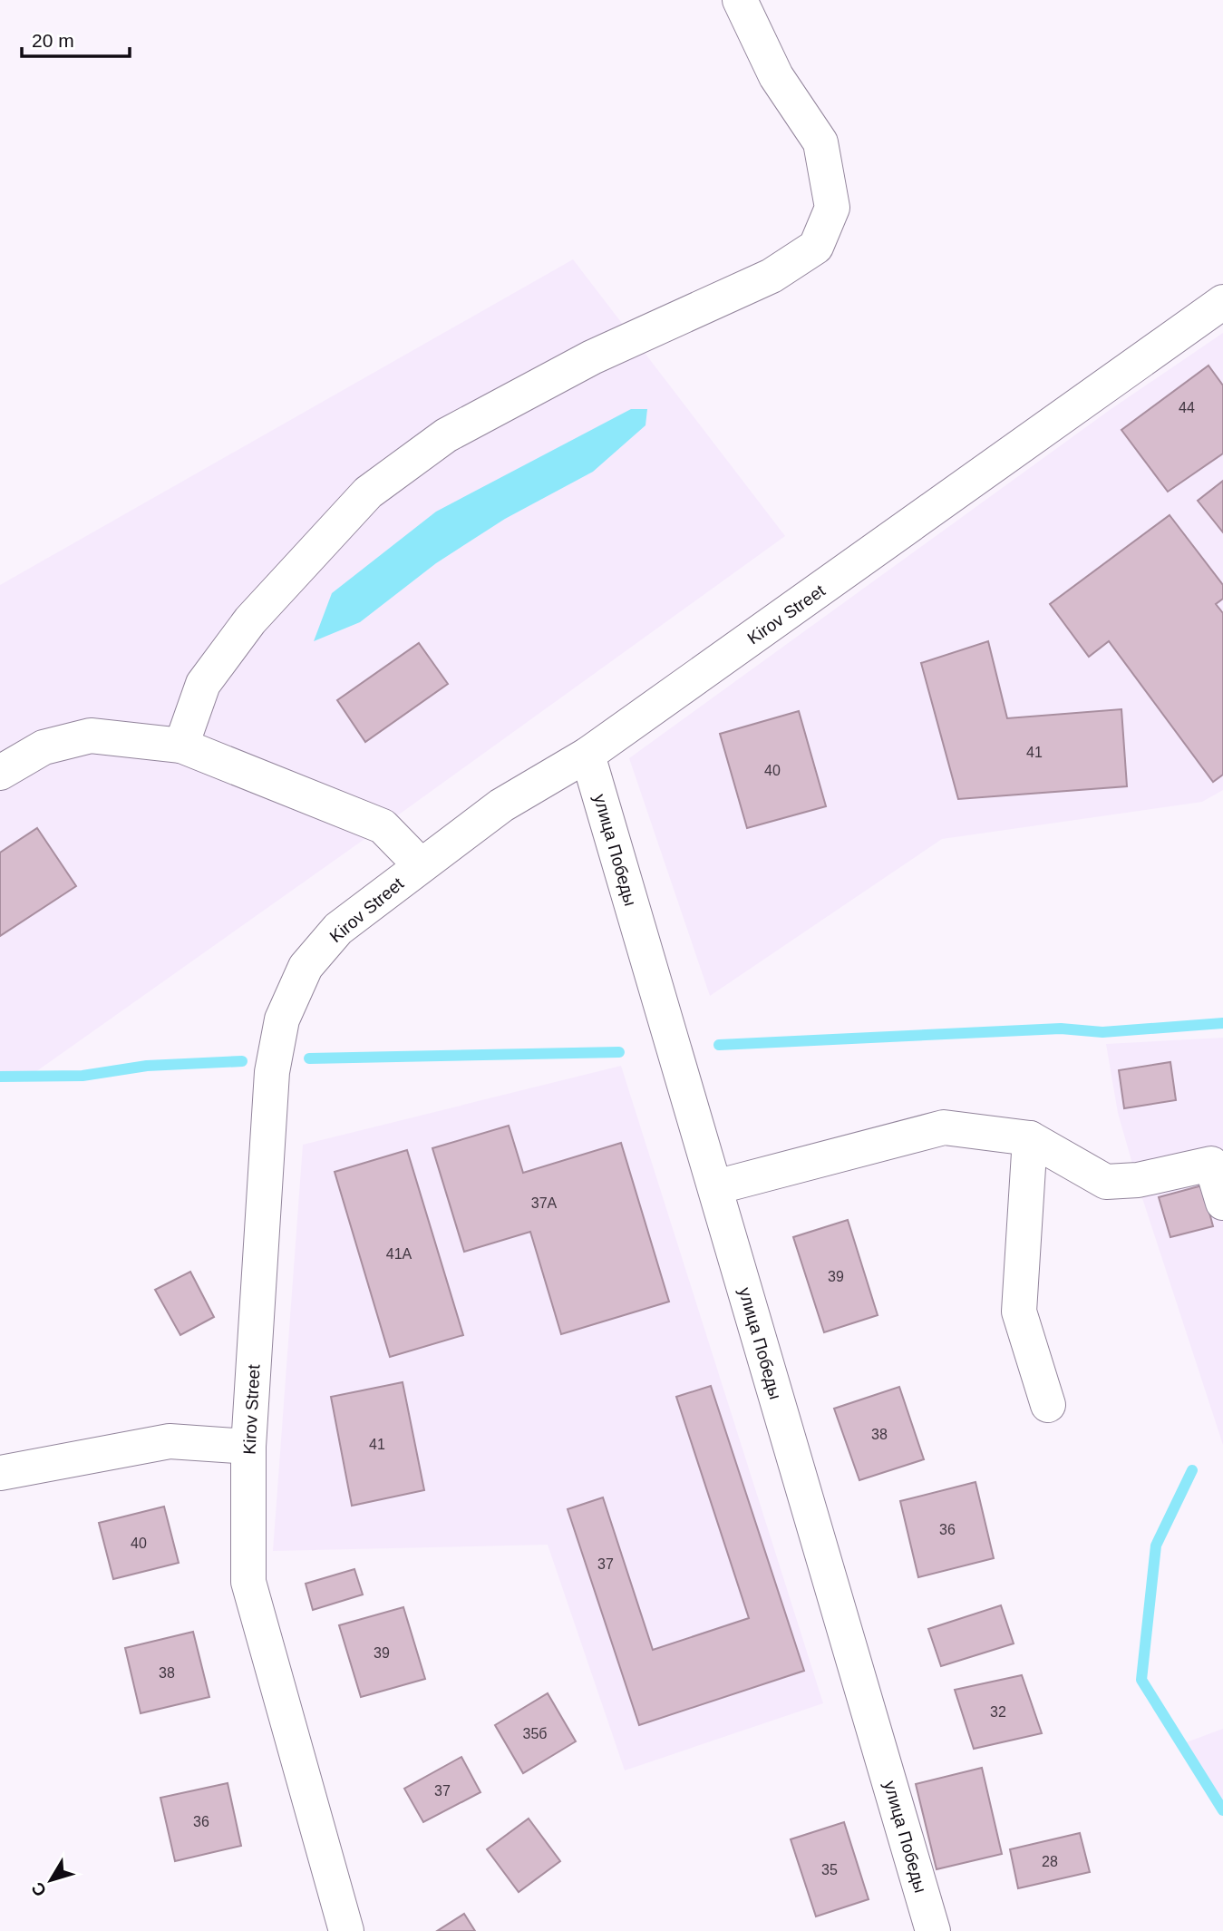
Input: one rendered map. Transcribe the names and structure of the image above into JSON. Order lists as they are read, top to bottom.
{
  "streets": {
    "street": ["Kirov Street", "улица Победы"]
  },
  "crossings": [
    ["Kirov Street", "улица Победы"]
  ],
  "house_numbers": [
    "44",
    "41",
    "40",
    "37А",
    "41А",
    "39",
    "38",
    "41",
    "36",
    "40",
    "37",
    "39",
    "38",
    "32",
    "35б",
    "37",
    "36",
    "28",
    "35"
  ],
  "scale_bar": "20 m",
  "north": "bottom left"
}
